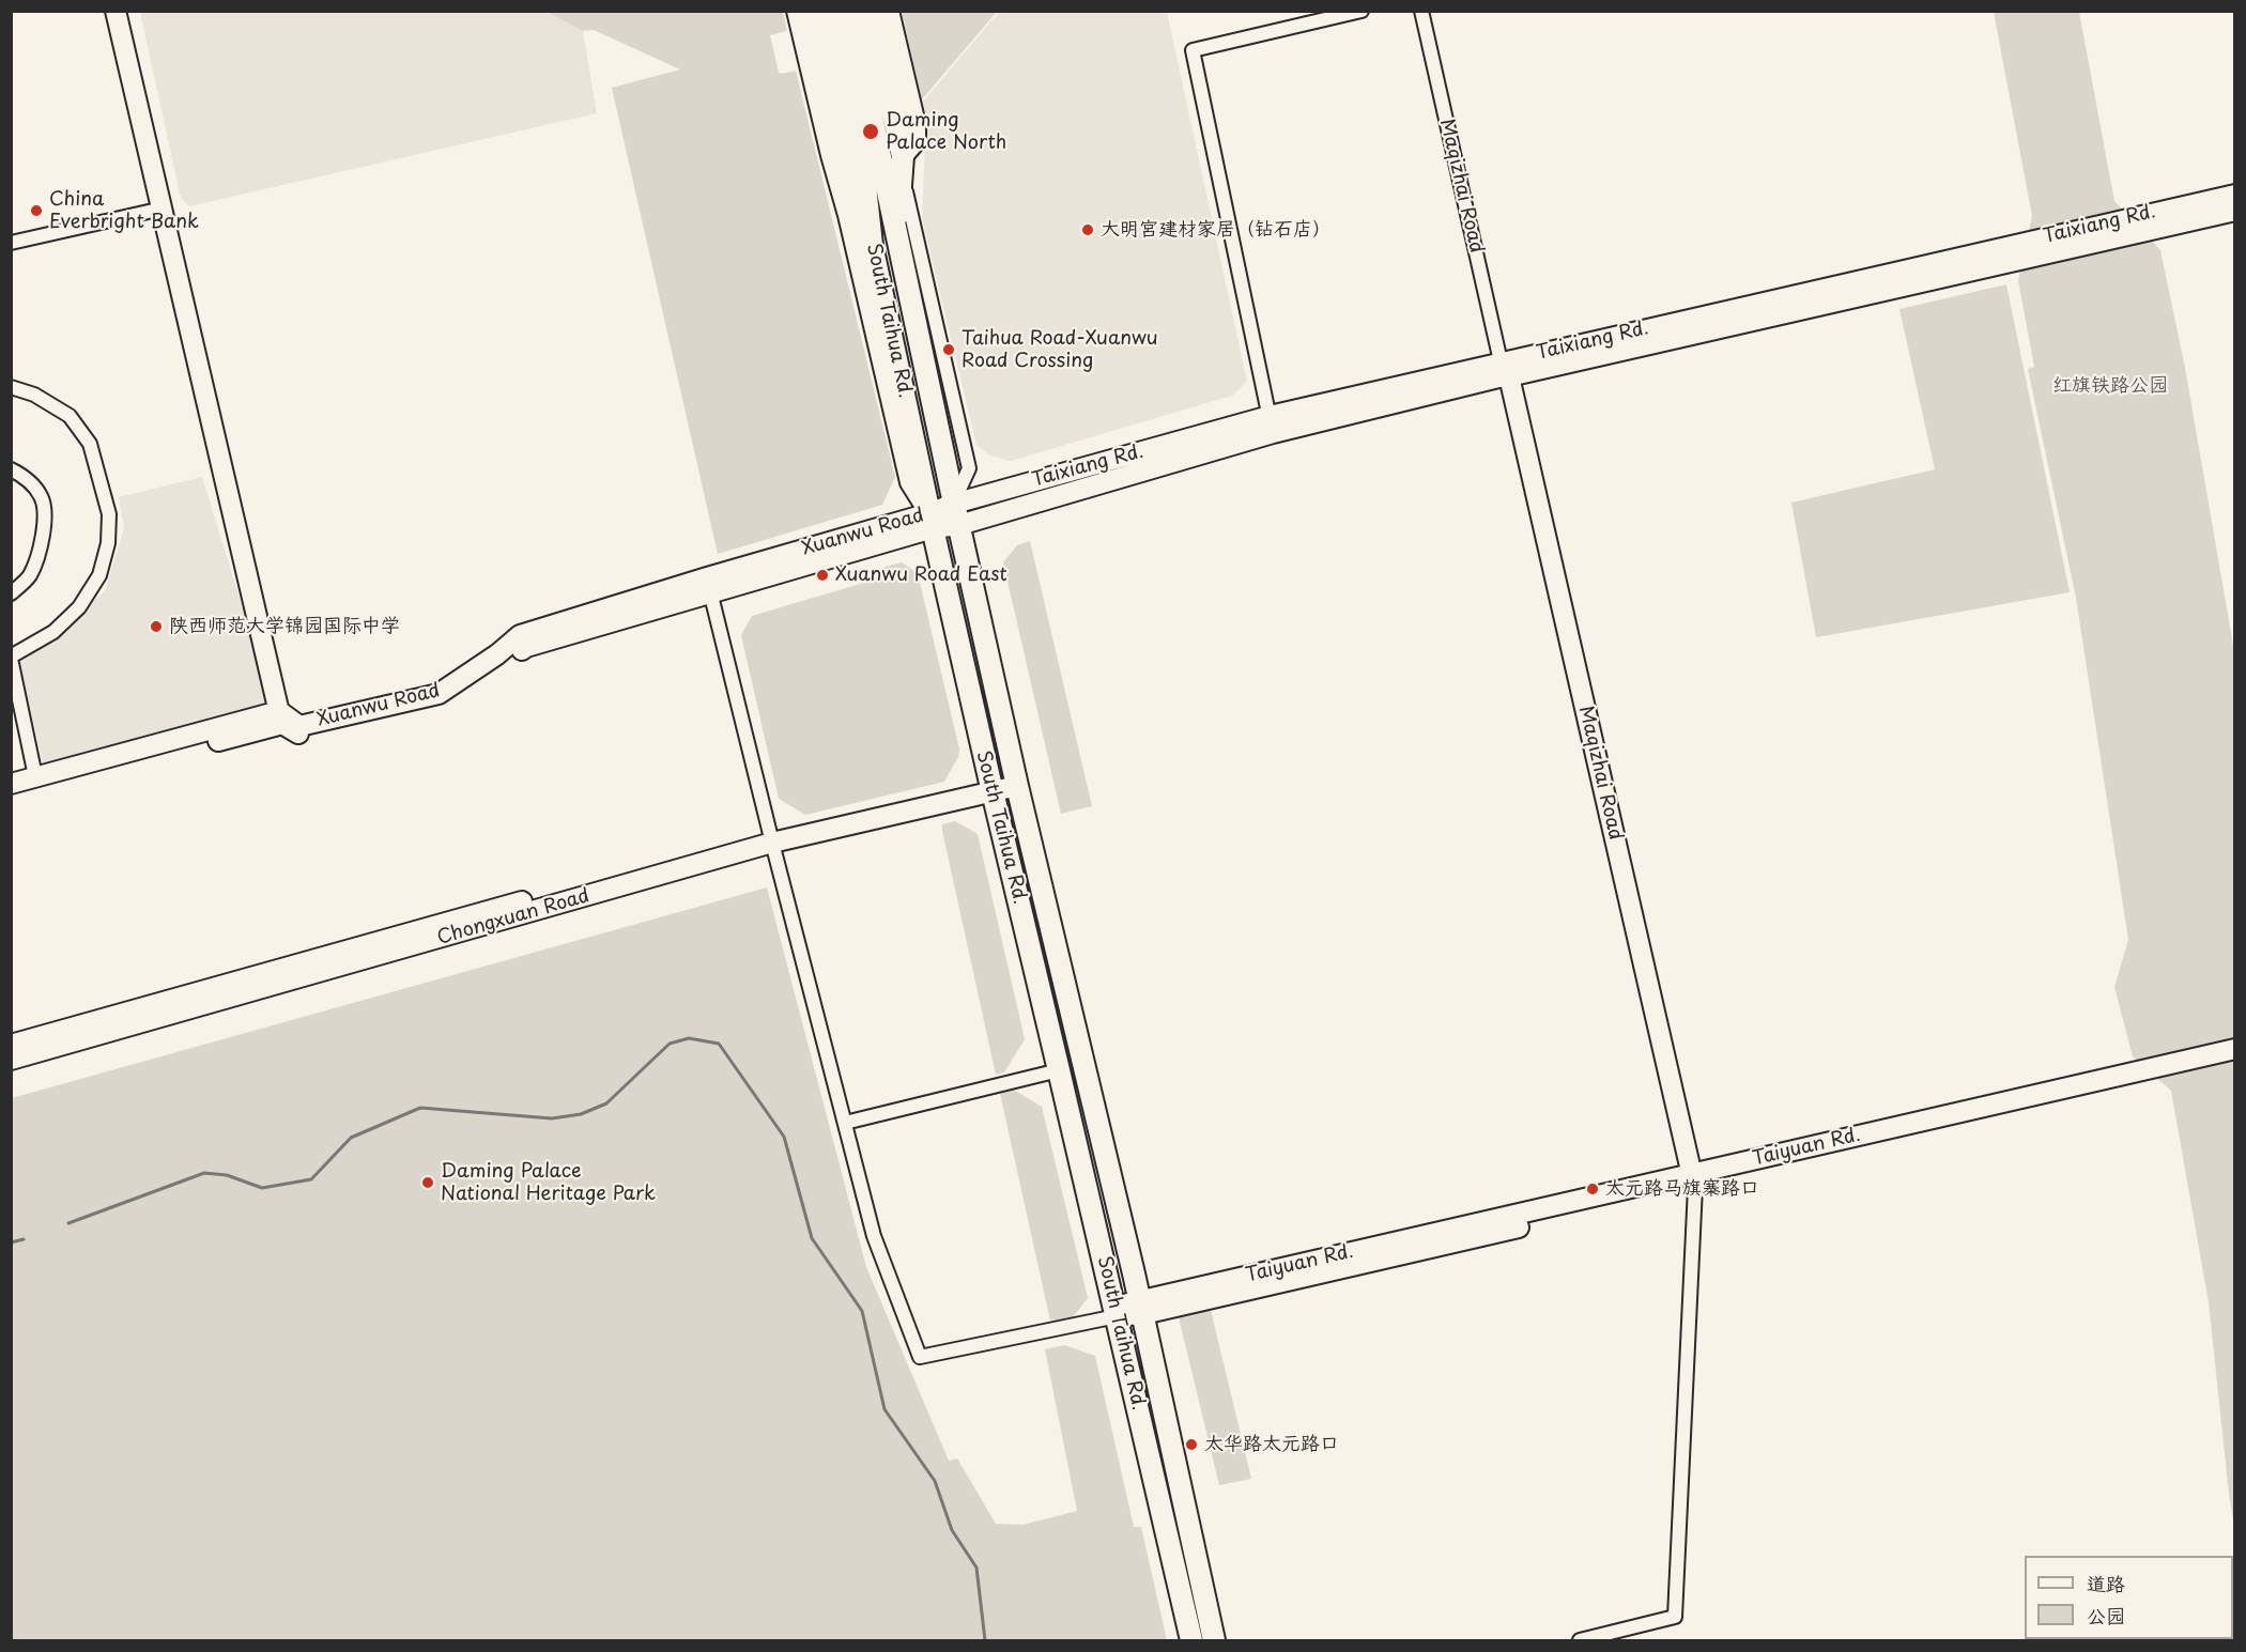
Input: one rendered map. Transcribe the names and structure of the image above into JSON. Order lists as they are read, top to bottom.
{
  "streets": {
    "main road": ["South Taihua Rd."],
    "street": [
      "Maqizhai Road",
      "Taixiang Rd.",
      "Xuanwu Road",
      "Chongxuan Road",
      "Taiyuan Rd."
    ]
  },
  "crossings": [
    ["Maqizhai Road", "Taixiang Rd."],
    ["Maqizhai Road", "Taiyuan Rd."],
    ["Taixiang Rd.", "South Taihua Rd."],
    ["Taixiang Rd.", "Xuanwu Road"],
    ["South Taihua Rd.", "Xuanwu Road"],
    ["South Taihua Rd.", "Chongxuan Road"],
    ["South Taihua Rd.", "Taiyuan Rd."]
  ],
  "parks": ["红旗铁路公园"],
  "places": [
    "Daming Palace North",
    "China Everbright Bank",
    "大明宫建材家居（钻石店）",
    "Taihua Road-Xuanwu Road Crossing",
    "Xuanwu Road East",
    "陕西师范大学锦园国际中学",
    "Daming Palace National Heritage Park",
    "太元路马旗寨路口",
    "太华路太元路口"
  ],
  "legend": ["道路", "公园"]
}
